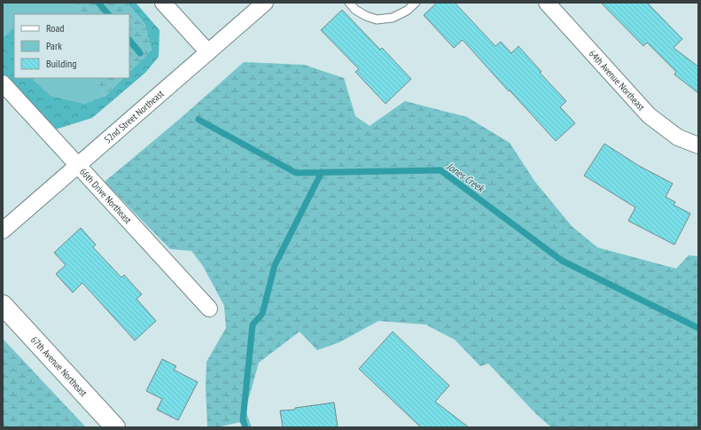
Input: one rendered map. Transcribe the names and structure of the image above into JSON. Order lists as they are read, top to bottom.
{
  "streets": {
    "street": [
      "64th Avenue Northeast",
      "52nd Street Northeast",
      "66th Drive Northeast",
      "67th Avenue Northeast"
    ]
  },
  "crossings": [
    ["52nd Street Northeast", "66th Drive Northeast"]
  ],
  "water": ["Jones Creek"],
  "legend": ["Road", "Park", "Building"]
}
